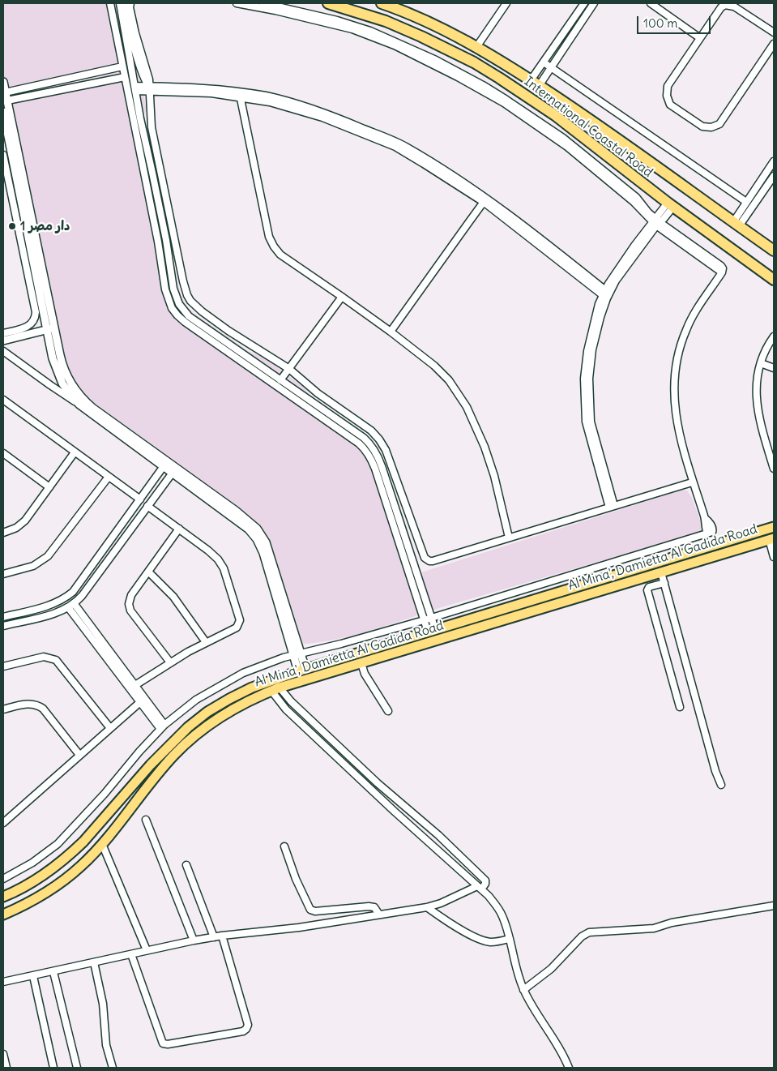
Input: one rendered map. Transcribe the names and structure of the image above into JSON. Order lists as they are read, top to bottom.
{
  "streets": {
    "highway": ["International Coastal Road"],
    "main road": ["Al Mina', Damietta Al Gadida Road"]
  },
  "places": ["دار مصر 1"],
  "scale_bar": "100 m"
}
